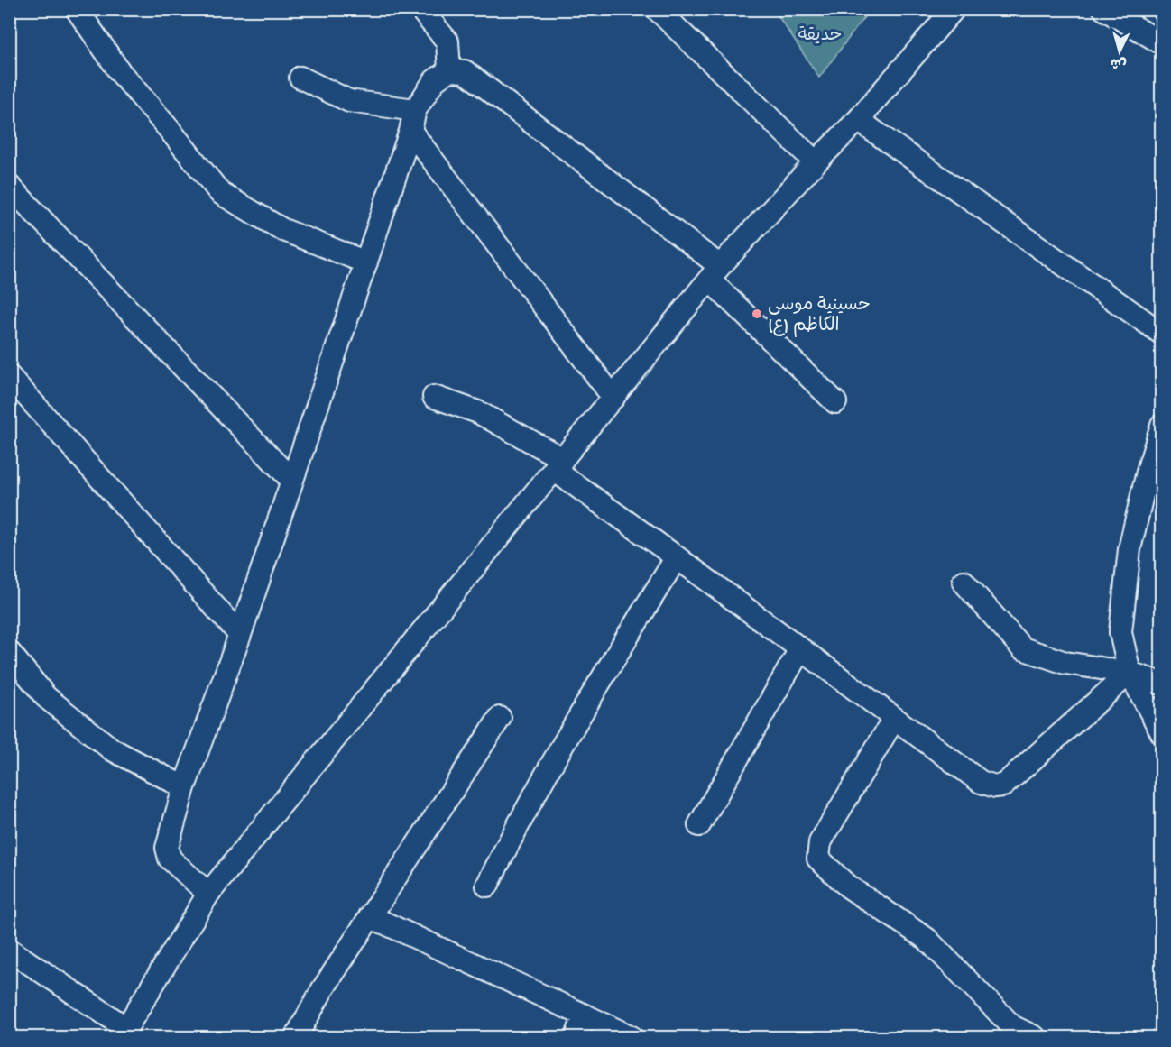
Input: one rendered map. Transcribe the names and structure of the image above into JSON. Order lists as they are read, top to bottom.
{
  "parks": ["حديقة"],
  "places": ["حسينية موسى الكاظم (ع)"],
  "north": "bottom"
}
